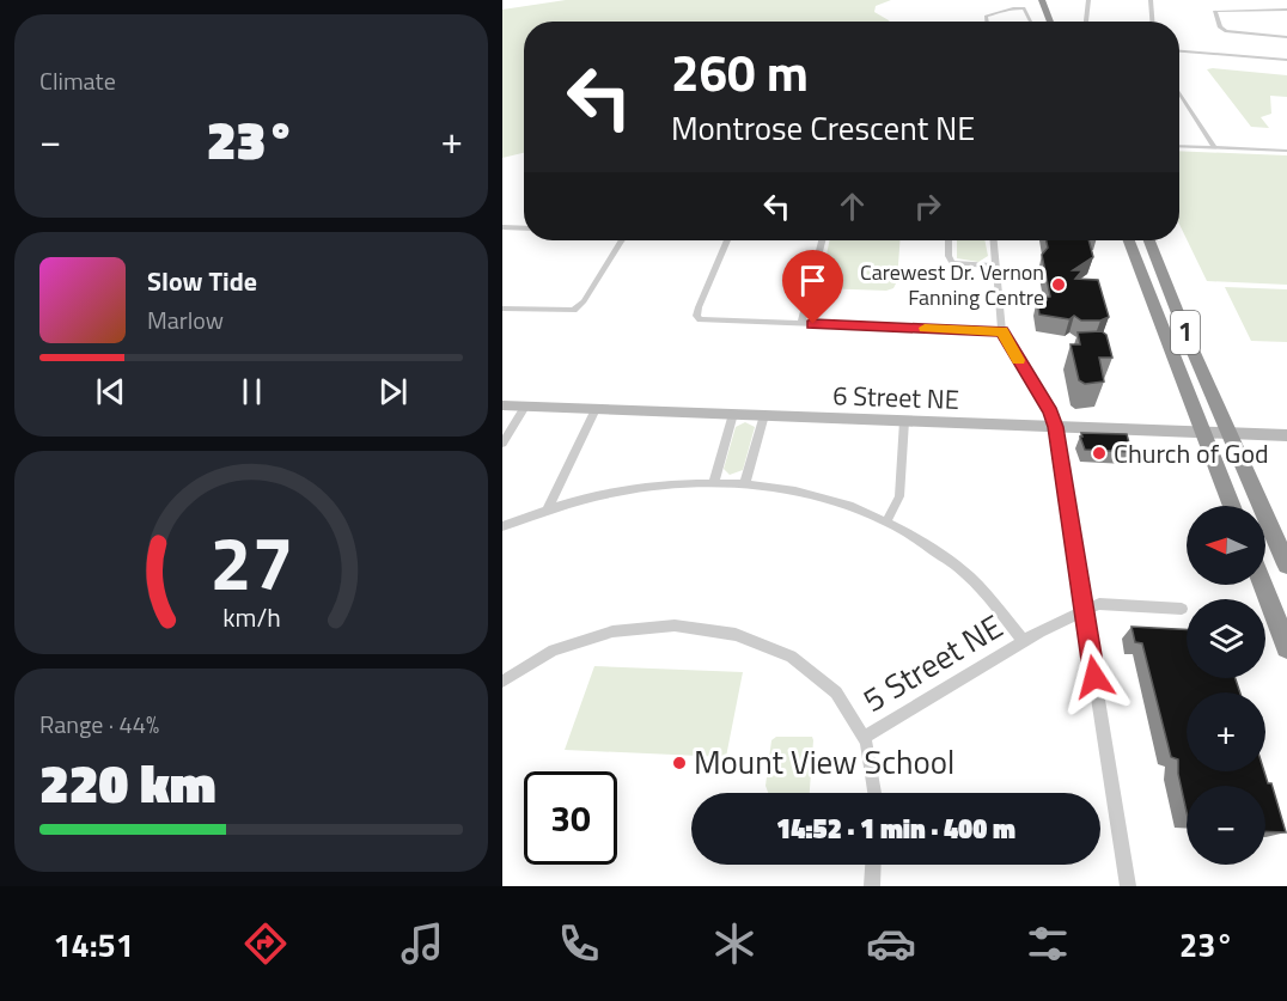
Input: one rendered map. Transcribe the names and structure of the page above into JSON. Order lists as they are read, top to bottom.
{
  "streets": {
    "highway": ["1"],
    "street": ["6 Street NE", "5 Street NE"]
  },
  "crossings": [
    ["1", "6 Street NE"]
  ],
  "places": ["Carewest Dr. Vernon Fanning Centre", "Church of God", "Mount View School"],
  "north": "left",
  "page": {
    "tile": [
      "Climate",
      ["Range · 44%", "220 km"]
    ],
    "turn": ["260 m", "Montrose Crescent NE"],
    "heat": ["−", "23°", "+"],
    "song": ["Slow Tide", "Marlow"],
    "map_buttons": ["+", "−"],
    "limit": "30",
    "trip": "14:52 · 1 min · 400 m",
    "tabs": ["14:51", "23°"],
    "gauge": ["27", "km/h"]
  }
}
